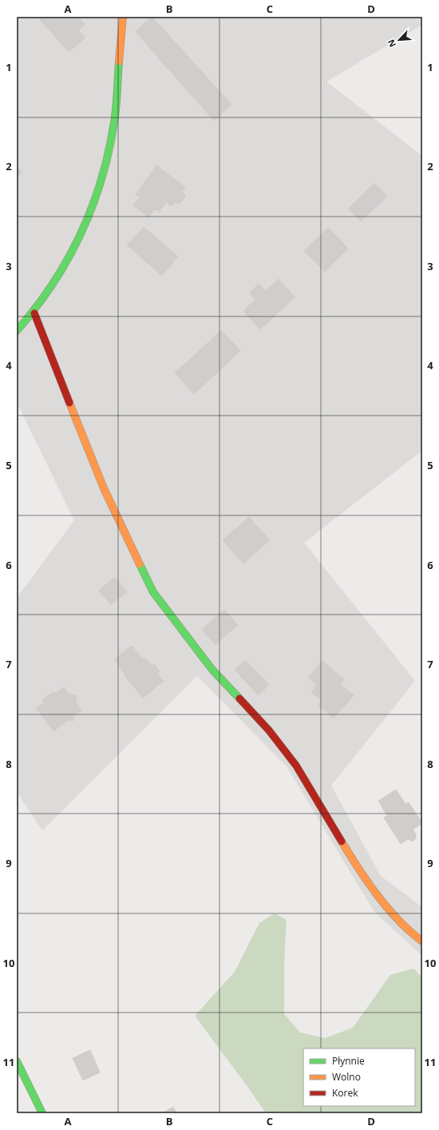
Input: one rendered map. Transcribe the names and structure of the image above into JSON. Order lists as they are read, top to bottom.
{
  "legend": ["Płynnie", "Wolno", "Korek"],
  "north": "bottom left",
  "grid": {
    "columns": [
      "A",
      "B",
      "C",
      "D"
    ],
    "rows": [
      "1",
      "2",
      "3",
      "4",
      "5",
      "6",
      "7",
      "8",
      "9",
      "10",
      "11"
    ]
  }
}
